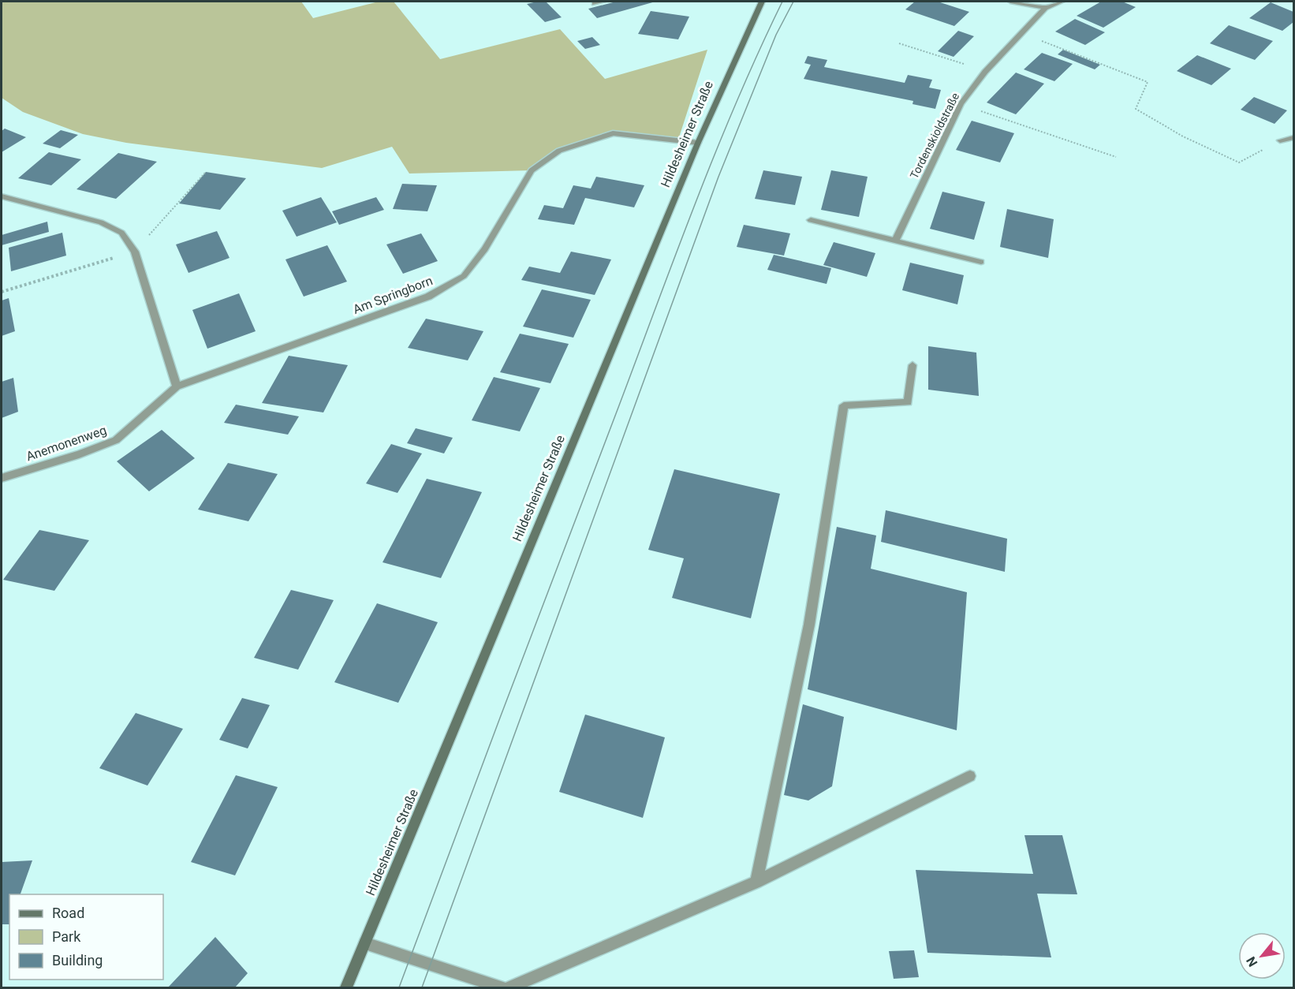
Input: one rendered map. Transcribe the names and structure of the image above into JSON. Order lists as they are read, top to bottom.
{
  "streets": {
    "street": [
      "Hildesheimer Straße",
      "Tordenskioldstraße",
      "Am Springborn",
      "Anemonenweg"
    ]
  },
  "crossings": [
    ["Hildesheimer Straße", "Am Springborn"],
    ["Am Springborn", "Anemonenweg"]
  ],
  "legend": ["Road", "Park", "Building"],
  "north": "bottom left"
}
